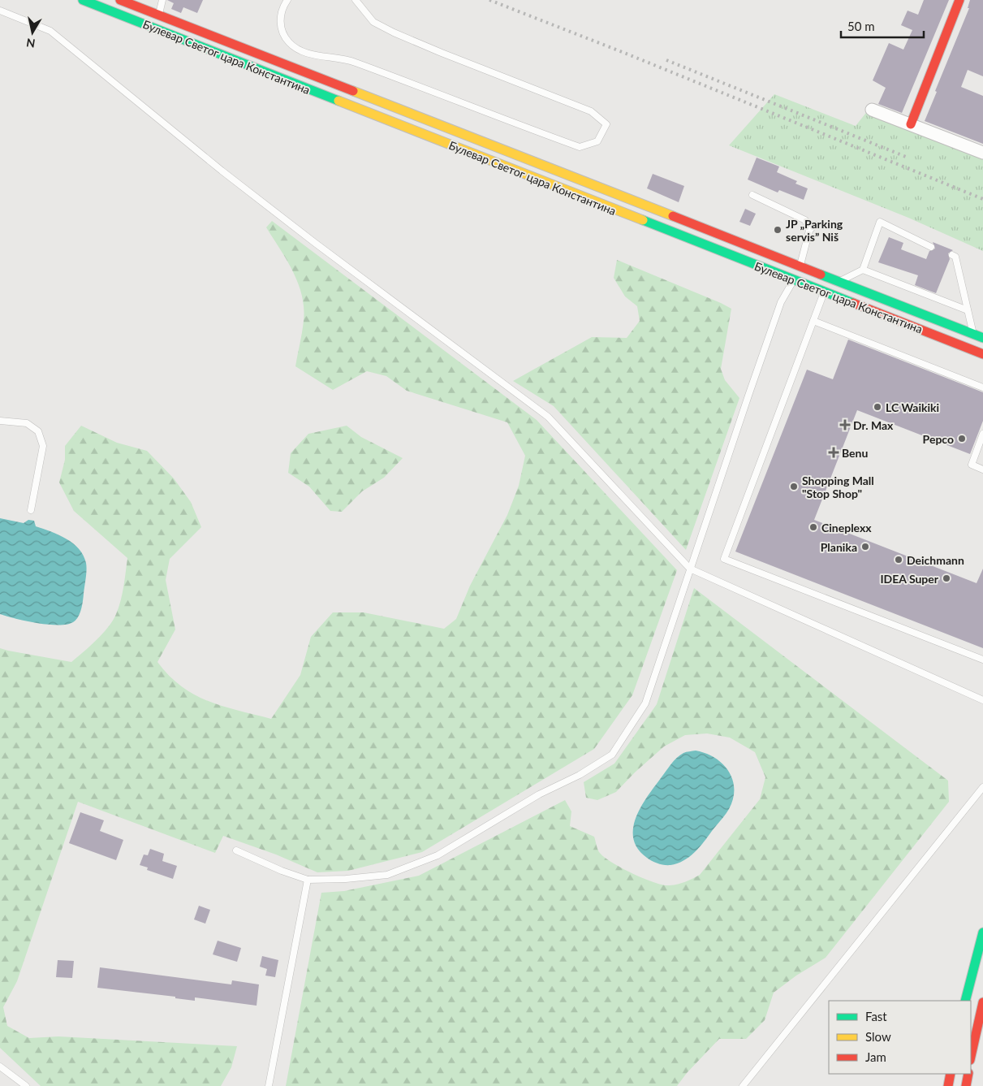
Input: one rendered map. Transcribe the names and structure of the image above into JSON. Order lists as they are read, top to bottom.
{
  "streets": {
    "main road": ["Булевар Светог цара Константина"]
  },
  "places": {
    "other": [
      "JP „Parking servis” Niš",
      "LC Waikiki",
      "Pepco",
      "Shopping Mall \"Stop Shop\"",
      "Cineplexx",
      "Planika",
      "Deichmann",
      "IDEA Super"
    ],
    "health": ["Dr. Max", "Benu"]
  },
  "legend": ["Fast", "Slow", "Jam"],
  "scale_bar": "50 m",
  "north": "bottom"
}
